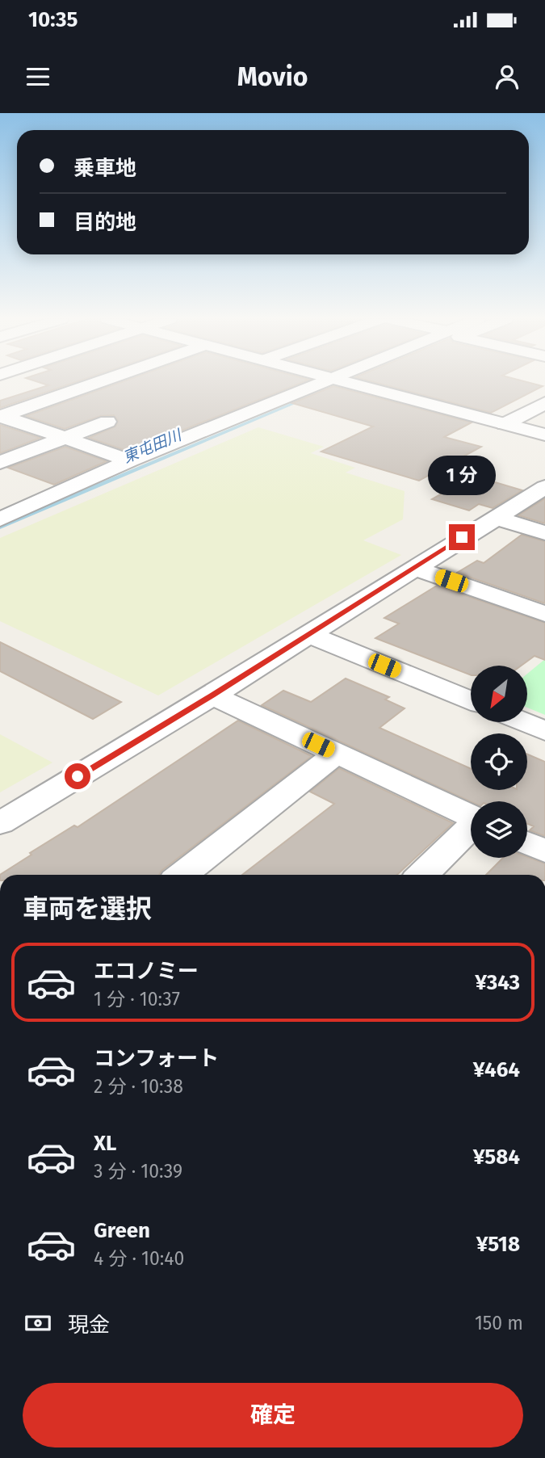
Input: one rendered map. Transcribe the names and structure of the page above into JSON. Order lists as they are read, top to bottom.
{
  "water": ["東屯田川"],
  "north": "bottom left",
  "page": {
    "status": "10:35",
    "header": "Movio",
    "banner": ["乗車地", "目的地"],
    "bubble": "1 分",
    "heading": "車両を選択",
    "list": [
      {
        "name": "エコノミー",
        "note": "1 分 · 10:37",
        "value": "¥343"
      },
      {
        "name": "コンフォート",
        "note": "2 分 · 10:38",
        "value": "¥464"
      },
      {
        "name": "XL",
        "note": "3 分 · 10:39",
        "value": "¥584"
      },
      {
        "name": "Green",
        "note": "4 分 · 10:40",
        "value": "¥518"
      }
    ],
    "pay": ["現金", "150 m"],
    "buttons": "確定"
  }
}
